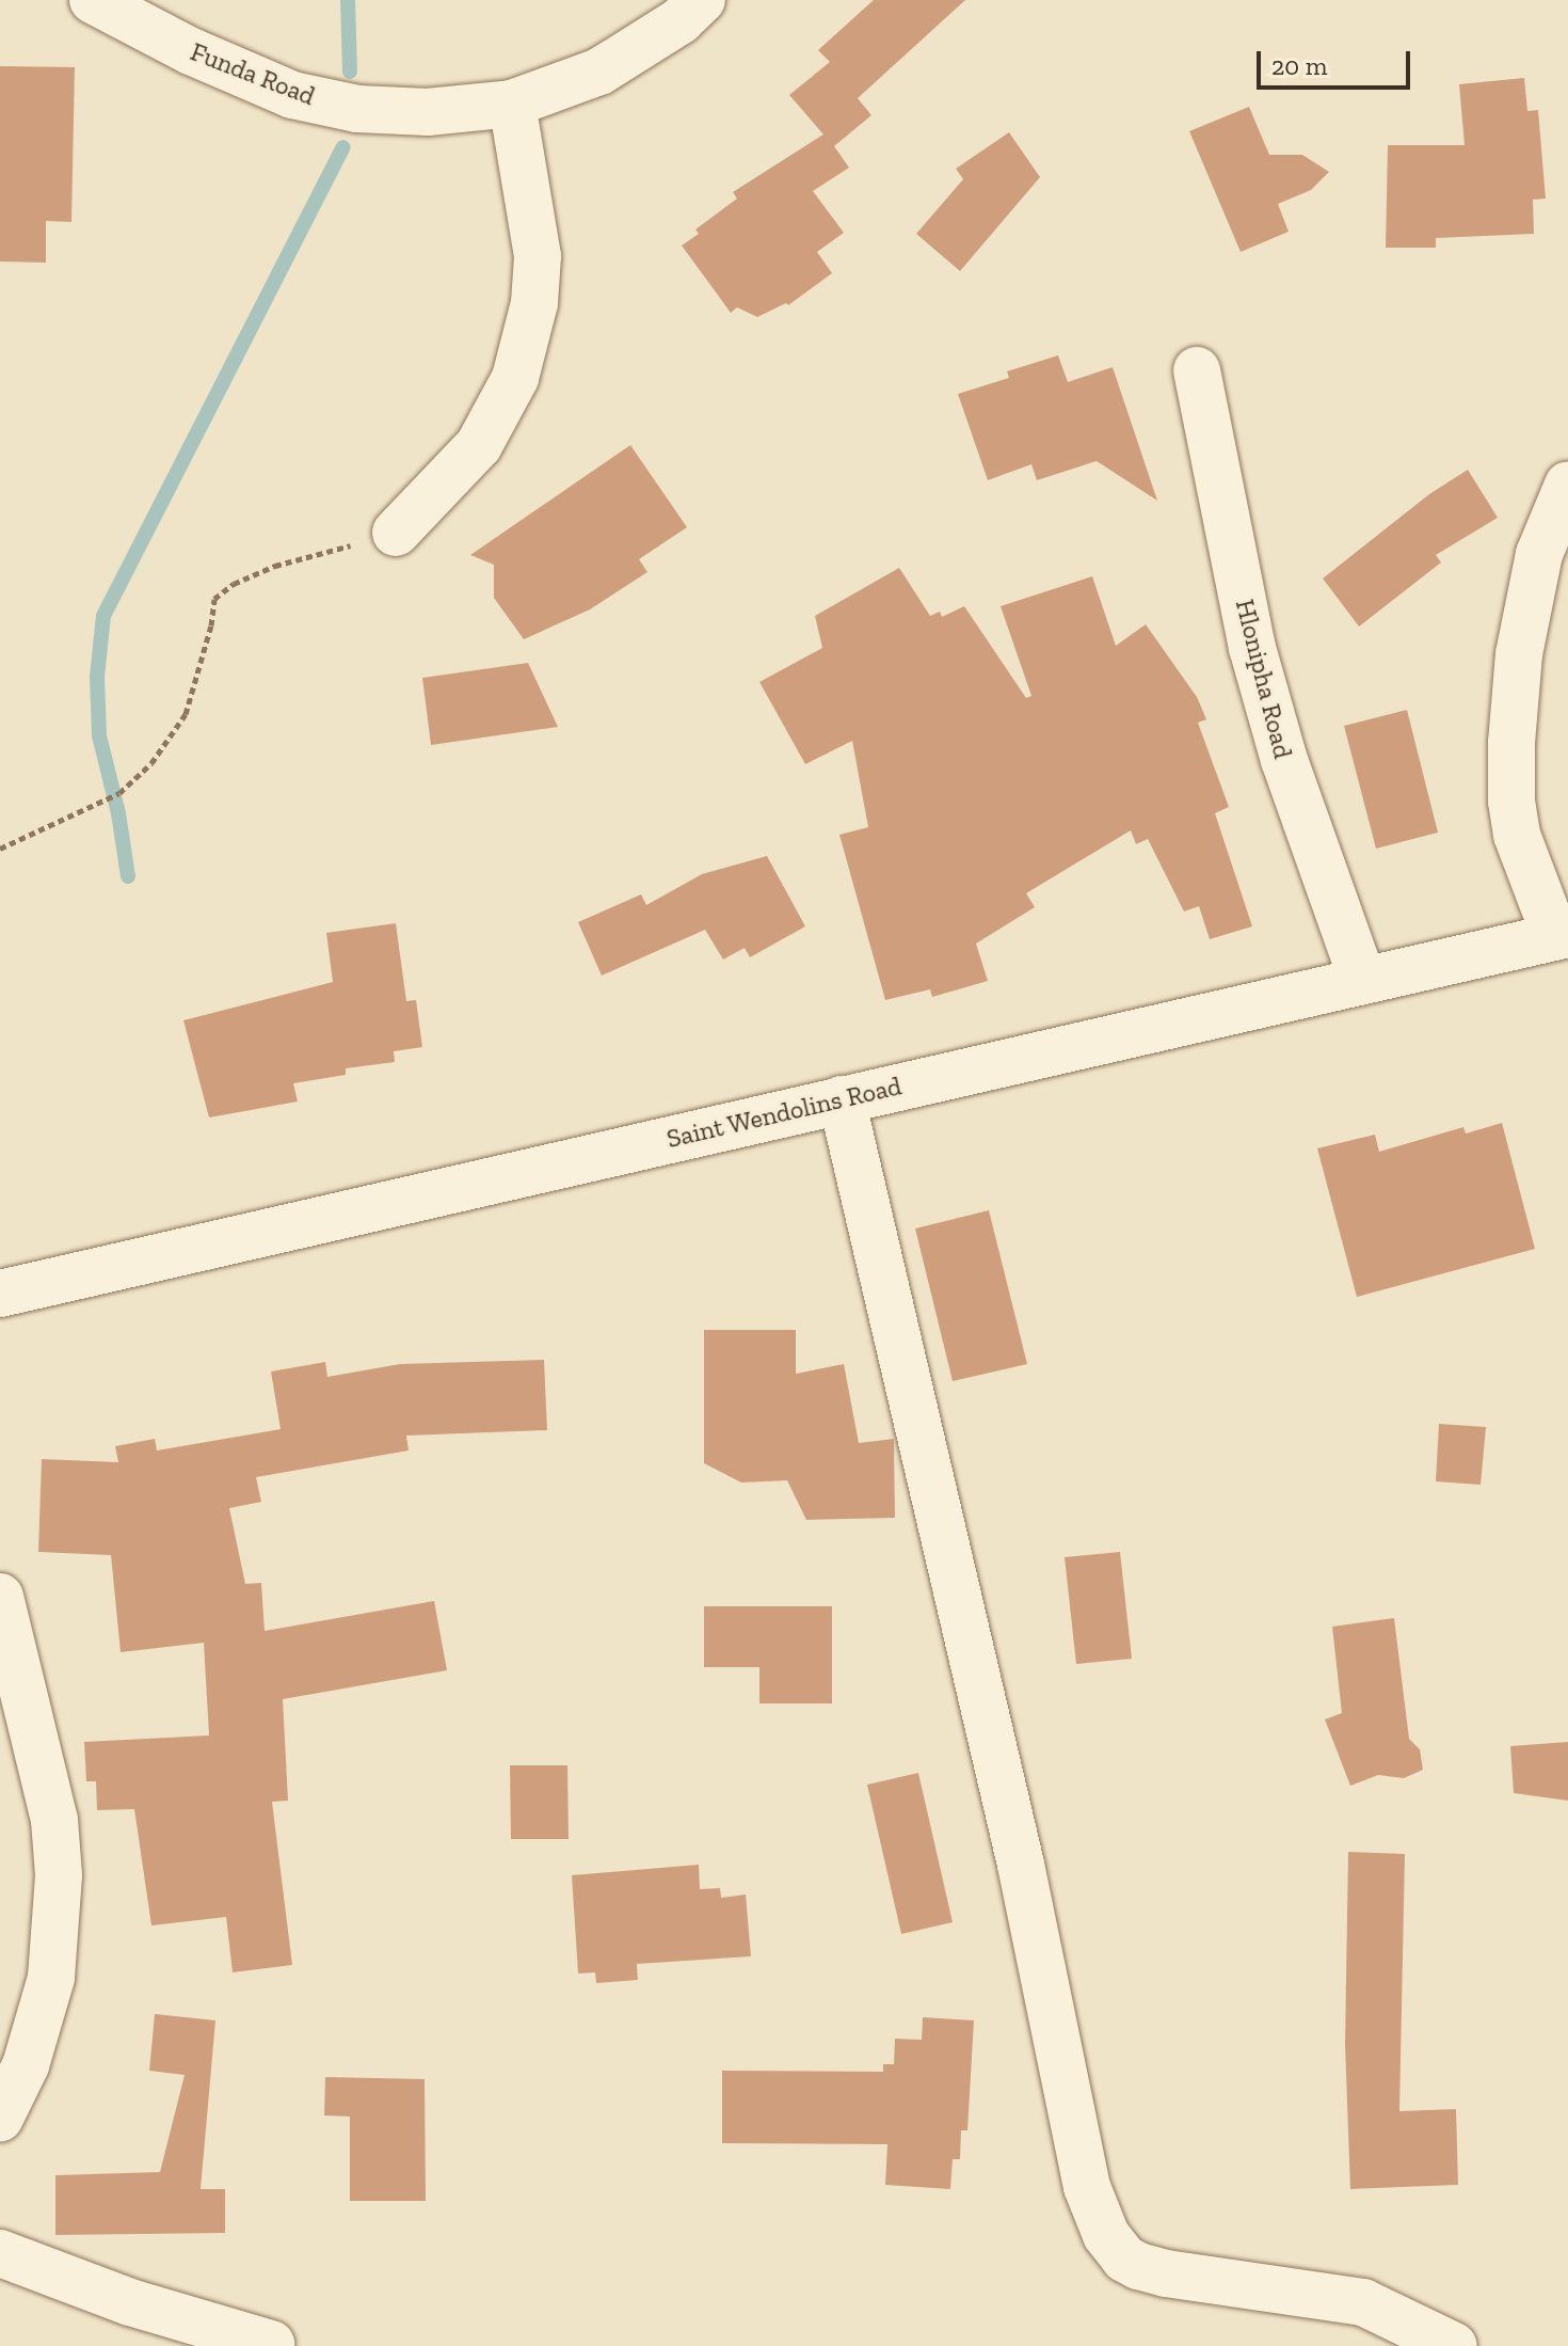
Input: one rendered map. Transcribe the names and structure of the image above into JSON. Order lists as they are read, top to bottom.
{
  "streets": {
    "street": ["Funda Road", "Hlonipha Road", "Saint Wendolins Road"]
  },
  "crossings": [
    ["Hlonipha Road", "Saint Wendolins Road"]
  ],
  "scale_bar": "20 m"
}
